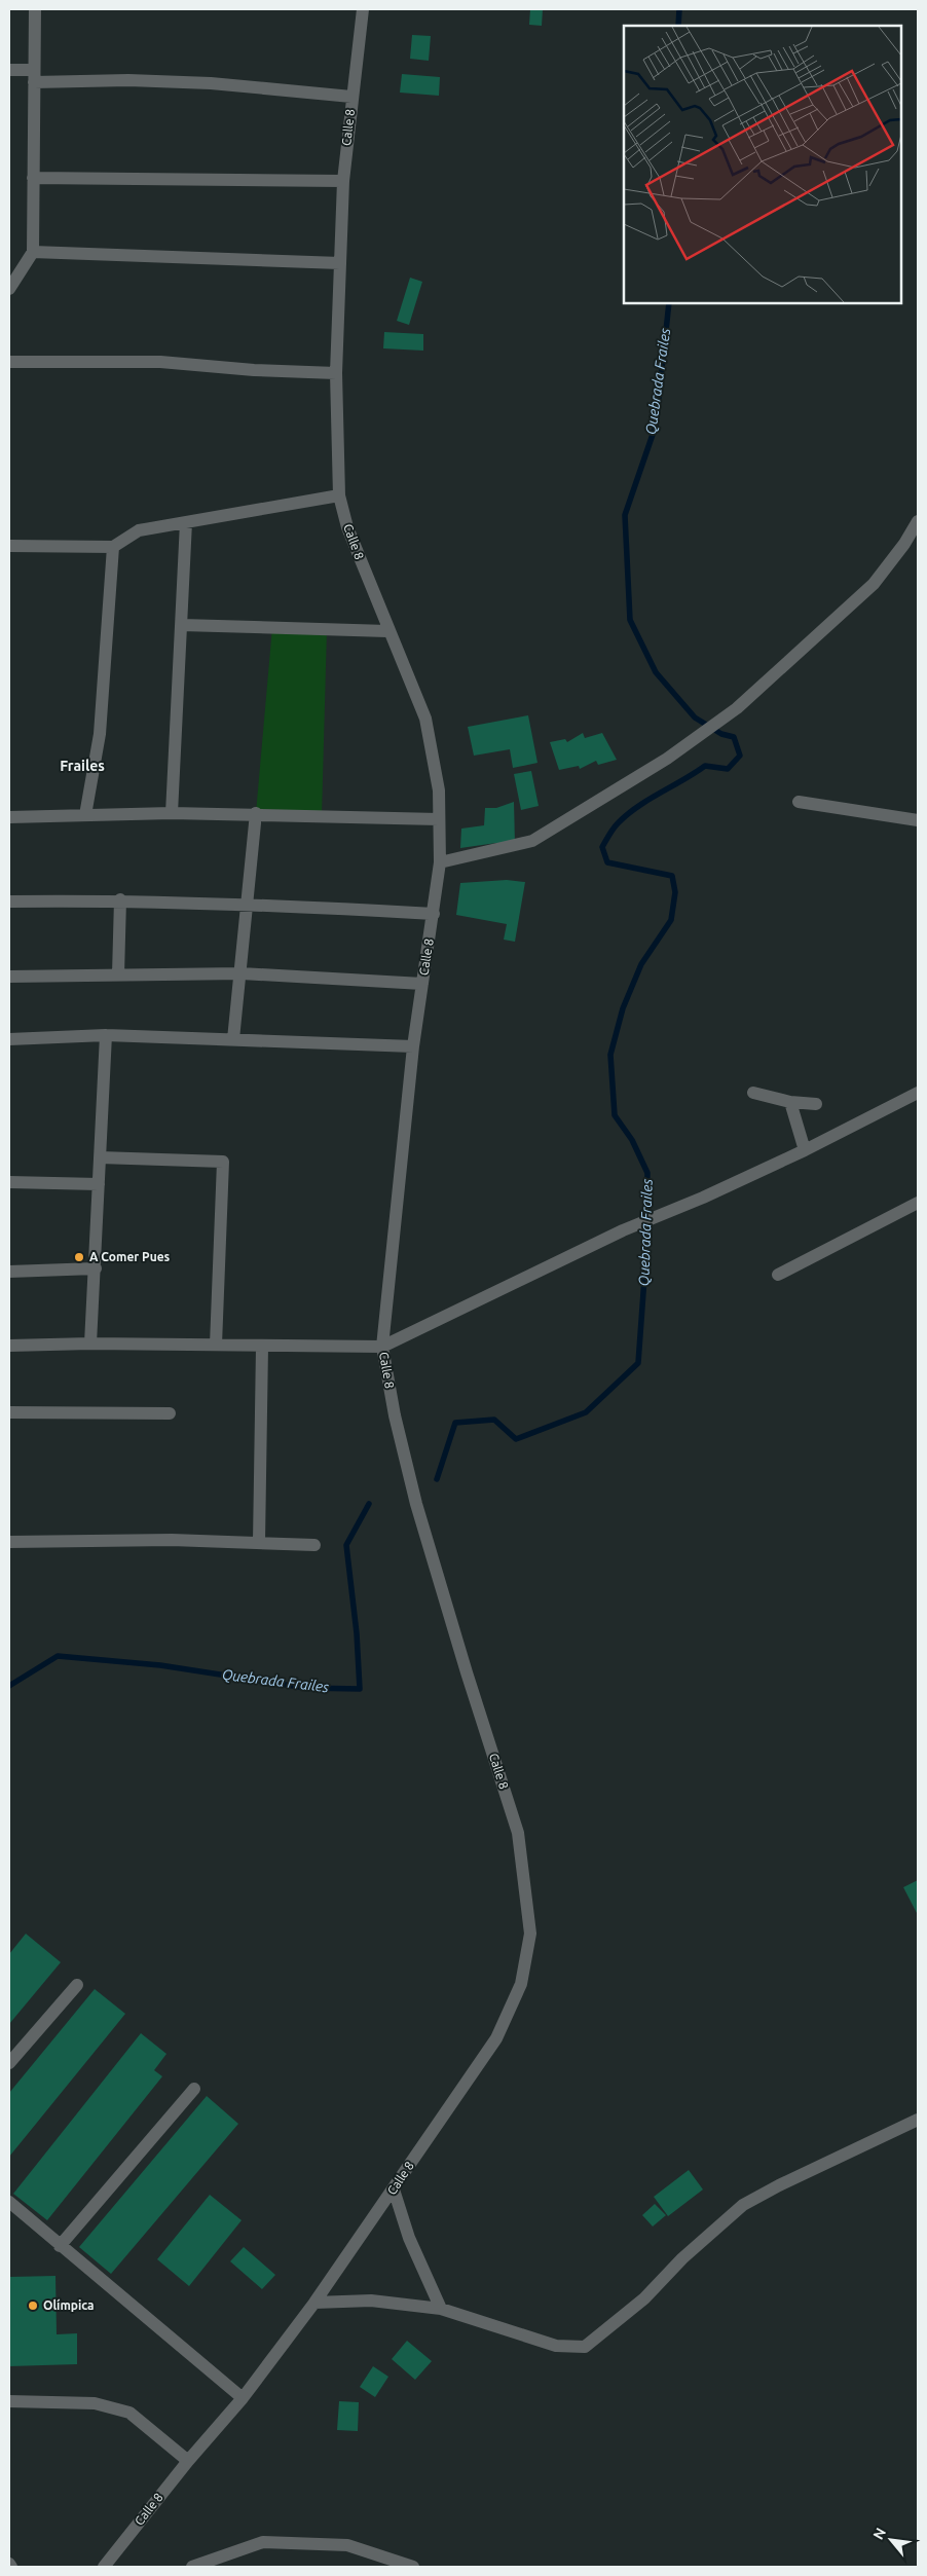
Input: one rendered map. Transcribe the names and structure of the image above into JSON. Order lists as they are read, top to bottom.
{
  "streets": {
    "street": ["Calle 8"]
  },
  "districts": ["Frailes"],
  "water": ["Quebrada Frailes"],
  "places": ["A Comer Pues", "Olímpica"],
  "north": "top left"
}
